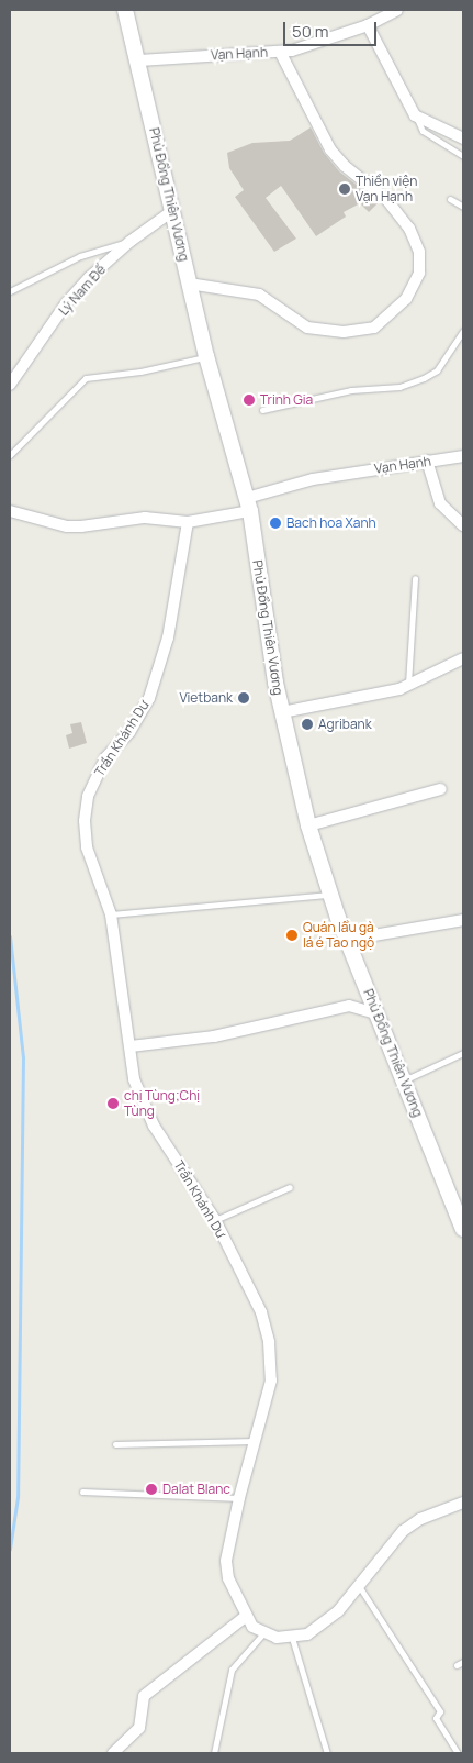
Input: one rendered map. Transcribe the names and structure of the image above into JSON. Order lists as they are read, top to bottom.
{
  "streets": {
    "main road": ["Phù Đổng Thiên Vương"],
    "street": ["Vạn Hạnh", "Lý Nam Đế", "Trần Khánh Dư"]
  },
  "crossings": [
    ["Vạn Hạnh", "Phù Đổng Thiên Vương"],
    ["Phù Đổng Thiên Vương", "Lý Nam Đế"]
  ],
  "places": [
    "Thiền viện Vạn Hạnh",
    "Trinh Gia",
    "Bach hoa Xanh",
    "Vietbank",
    "Agribank",
    "Quán lẩu gà lá é Tao ngộ",
    "chị Tùng;Chị Tùng",
    "Dalat Blanc"
  ],
  "scale_bar": "50 m"
}
